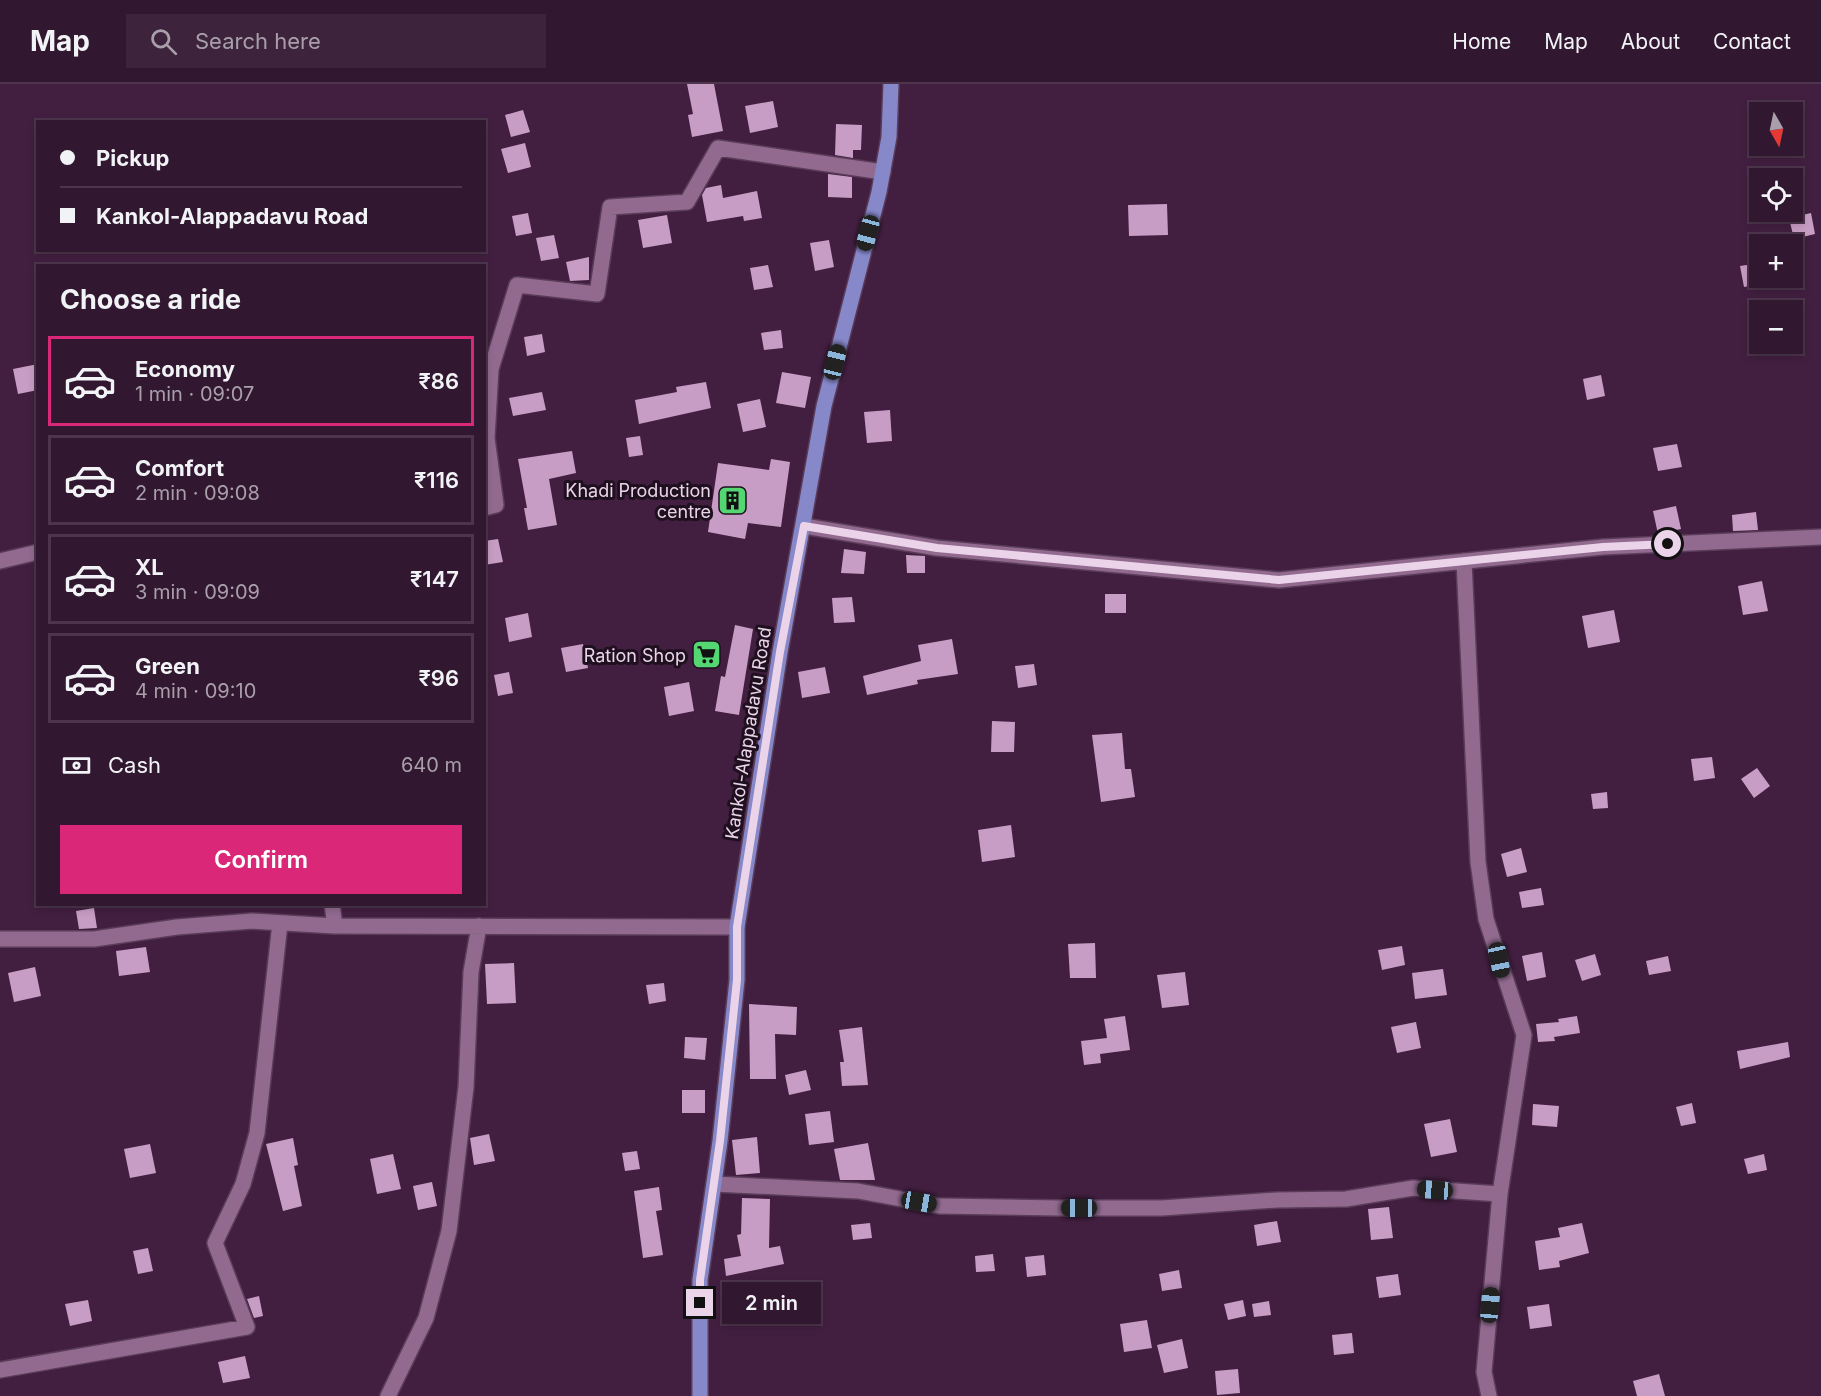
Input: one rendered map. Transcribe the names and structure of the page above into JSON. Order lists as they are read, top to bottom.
{
  "streets": {
    "main road": ["Kankol-Alappadavu Road"]
  },
  "places": {
    "building": ["Khadi Production centre"],
    "supermarket": ["Ration Shop"]
  },
  "north": "bottom",
  "page": {
    "header": "Map",
    "search": "Search here",
    "nav": [
      "Home",
      "Map",
      "About",
      "Contact"
    ],
    "map_buttons": ["+", "−"],
    "banner": ["Pickup", "Kankol-Alappadavu Road"],
    "heading": "Choose a ride",
    "list": [
      {
        "name": "Economy",
        "note": "1 min · 09:07",
        "value": "₹86"
      },
      {
        "name": "Comfort",
        "note": "2 min · 09:08",
        "value": "₹116"
      },
      {
        "name": "XL",
        "note": "3 min · 09:09",
        "value": "₹147"
      },
      {
        "name": "Green",
        "note": "4 min · 09:10",
        "value": "₹96"
      }
    ],
    "pay": ["Cash", "640 m"],
    "buttons": "Confirm",
    "bubble": "2 min"
  }
}
